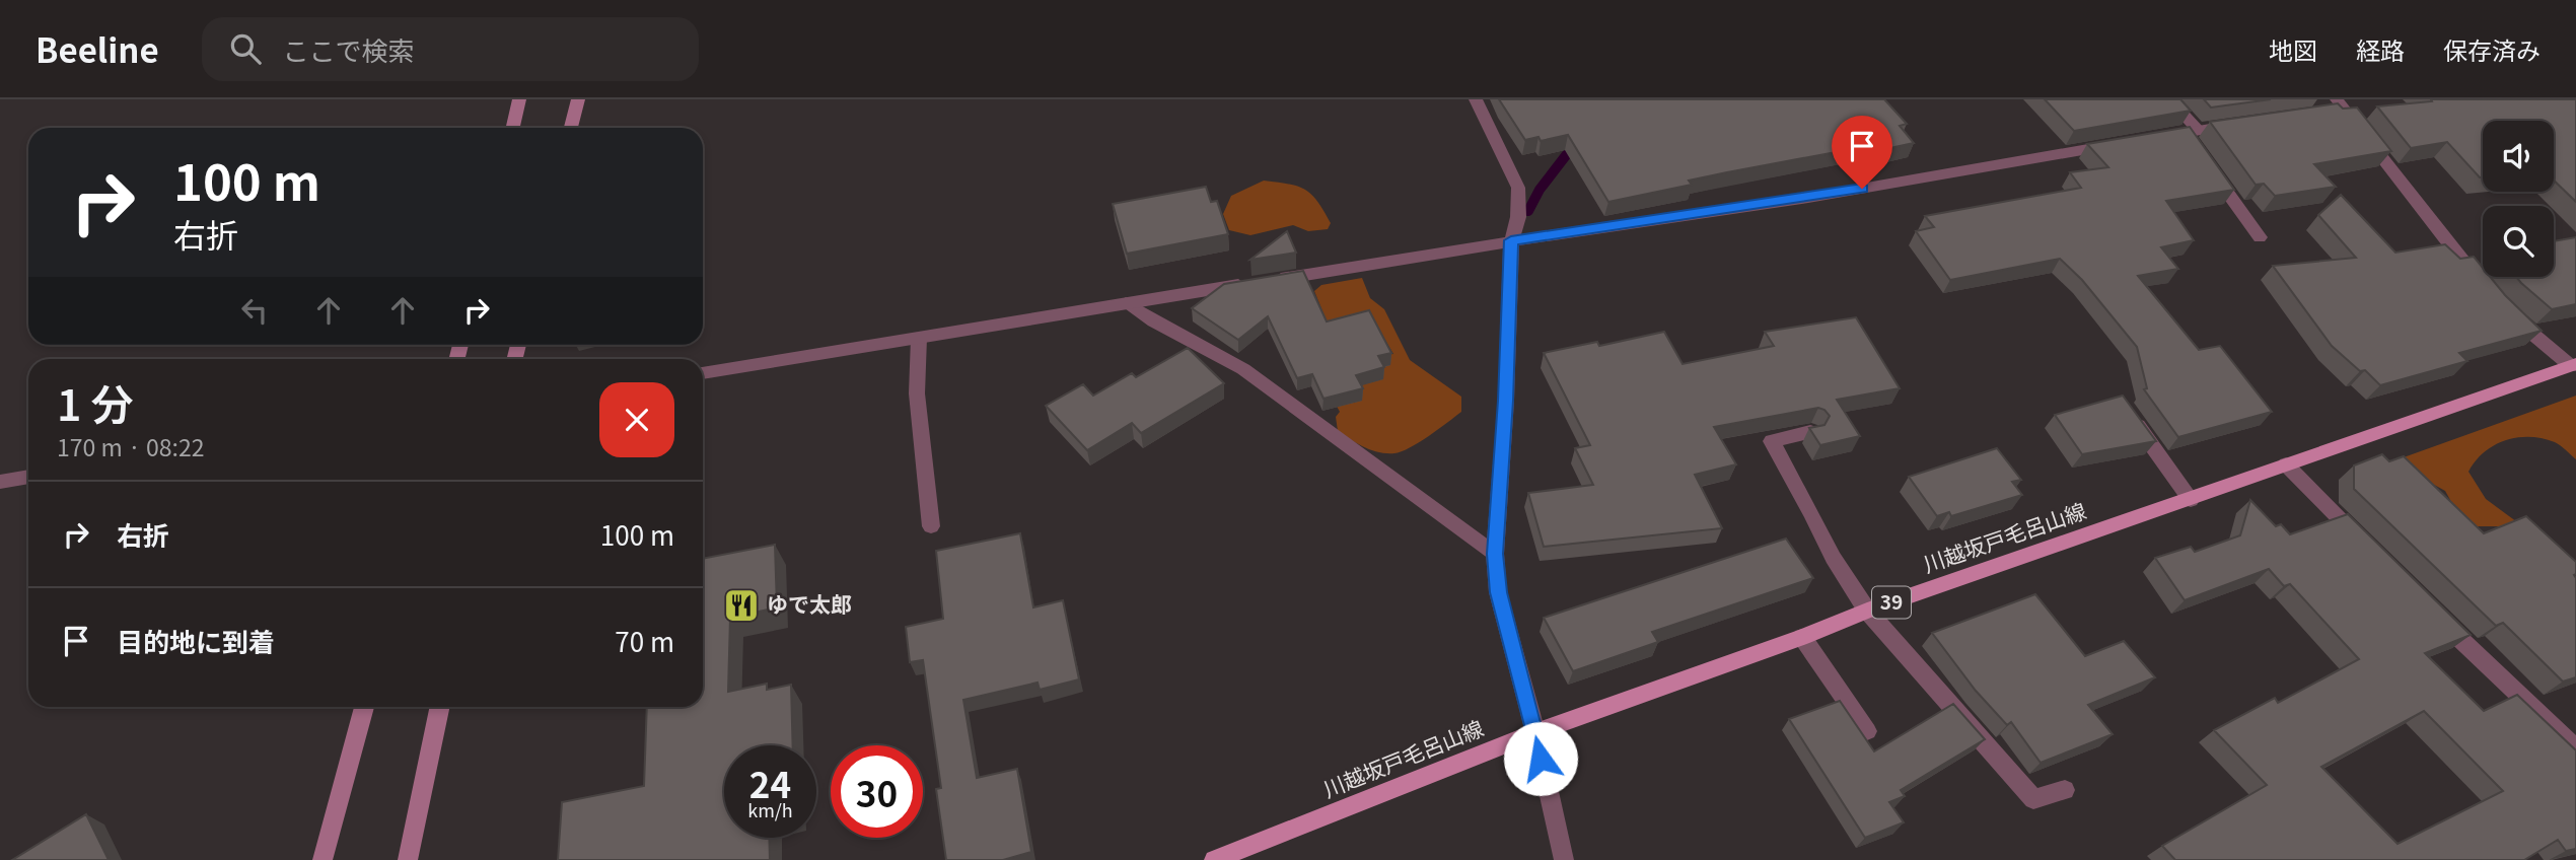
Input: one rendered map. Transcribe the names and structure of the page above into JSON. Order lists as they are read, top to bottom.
{
  "streets": {
    "main road": ["川越坂戸毛呂山線", "39"]
  },
  "places": {
    "restaurant": ["ゆで太郎"]
  },
  "page": {
    "header": "Beeline",
    "search": "ここで検索",
    "nav": ["地図", "経路", "保存済み"],
    "turn": ["100 m", "右折"],
    "heading": ["1 分", "170 m · 08:22"],
    "list": [
      {
        "name": "右折",
        "value": "100 m"
      },
      {
        "name": "目的地に到着",
        "value": "70 m"
      }
    ],
    "speed": "24 km/h",
    "limit": "30"
  }
}
